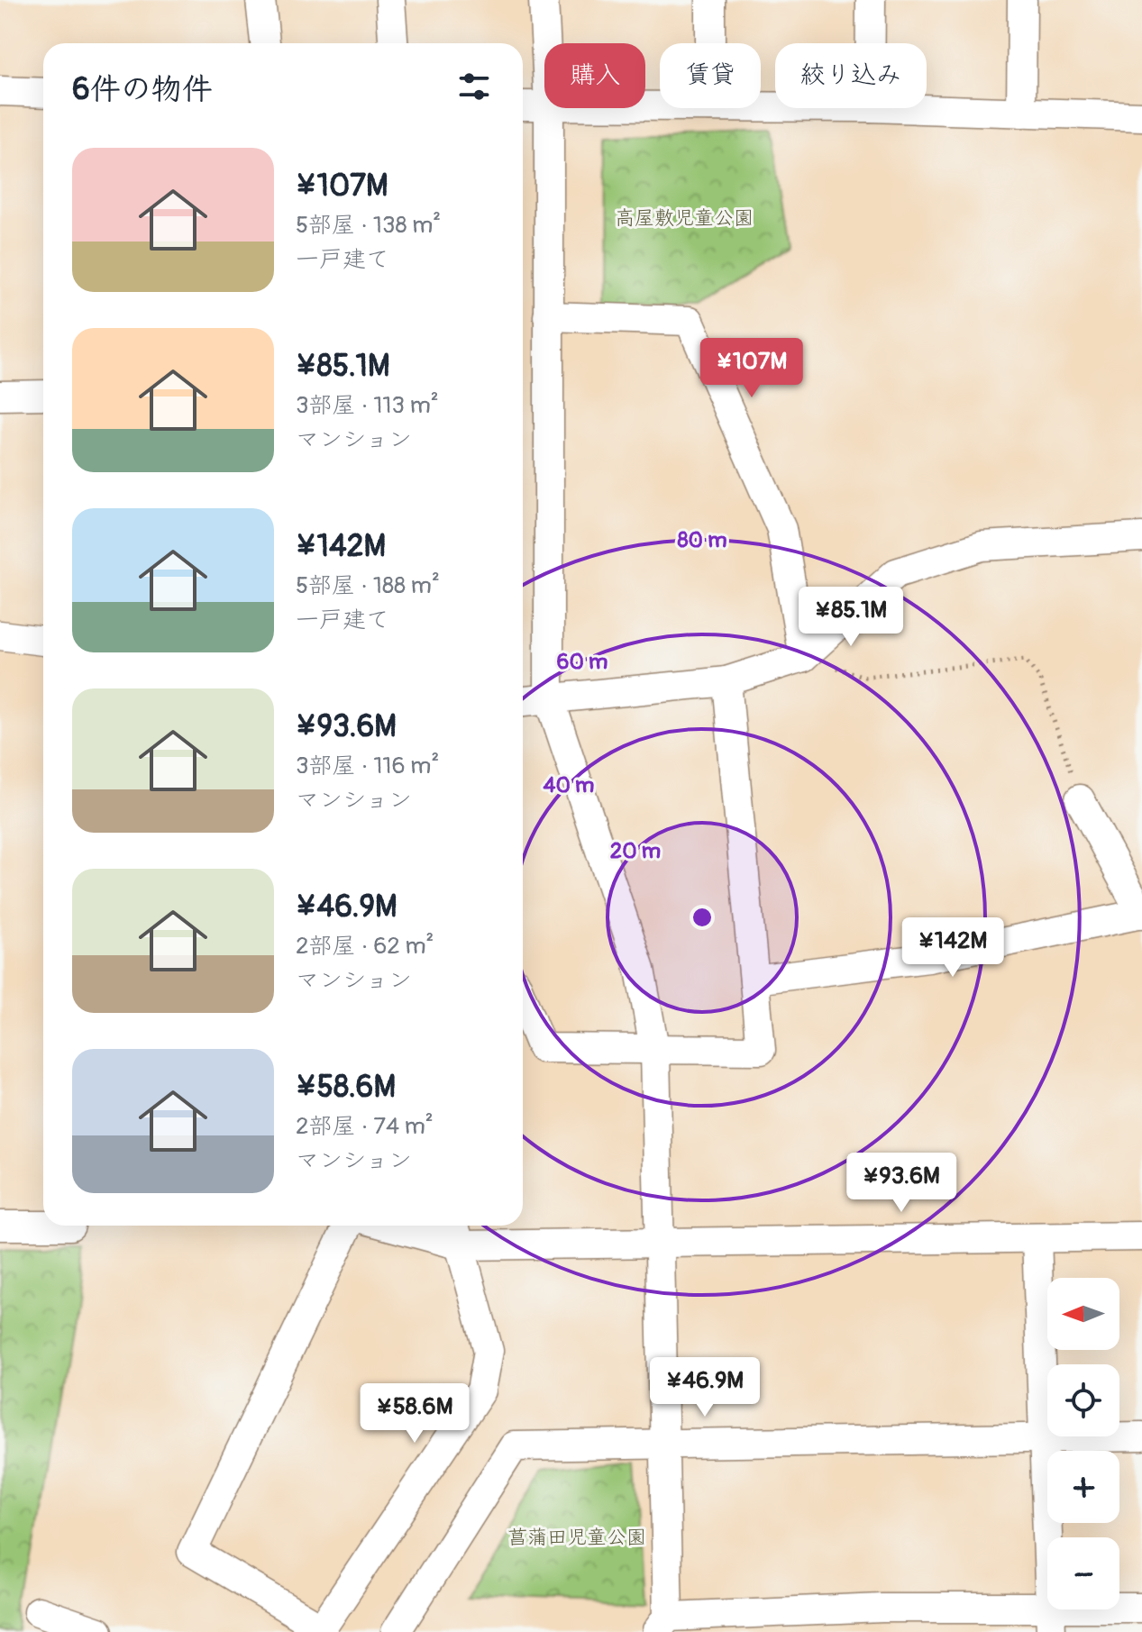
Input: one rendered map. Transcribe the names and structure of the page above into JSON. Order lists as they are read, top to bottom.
{
  "parks": ["高屋敷児童公園", "菖蒲田児童公園"],
  "north": "left",
  "page": {
    "chip": ["購入", "賃貸", "絞り込み"],
    "heading": "6件の物件",
    "list": [
      {
        "name": "¥107M",
        "note": "5部屋 · 138 m² · 一戸建て"
      },
      {
        "name": "¥85.1M",
        "note": "3部屋 · 113 m² · マンション"
      },
      {
        "name": "¥142M",
        "note": "5部屋 · 188 m² · 一戸建て"
      },
      {
        "name": "¥93.6M",
        "note": "3部屋 · 116 m² · マンション"
      },
      {
        "name": "¥46.9M",
        "note": "2部屋 · 62 m² · マンション"
      },
      {
        "name": "¥58.6M",
        "note": "2部屋 · 74 m² · マンション"
      }
    ],
    "price": [
      "¥107M",
      "¥85.1M",
      "¥142M",
      "¥93.6M",
      "¥46.9M",
      "¥58.6M"
    ],
    "map_buttons": ["+", "−"]
  },
  "rings": [
    "80 m",
    "60 m",
    "40 m",
    "20 m"
  ]
}
